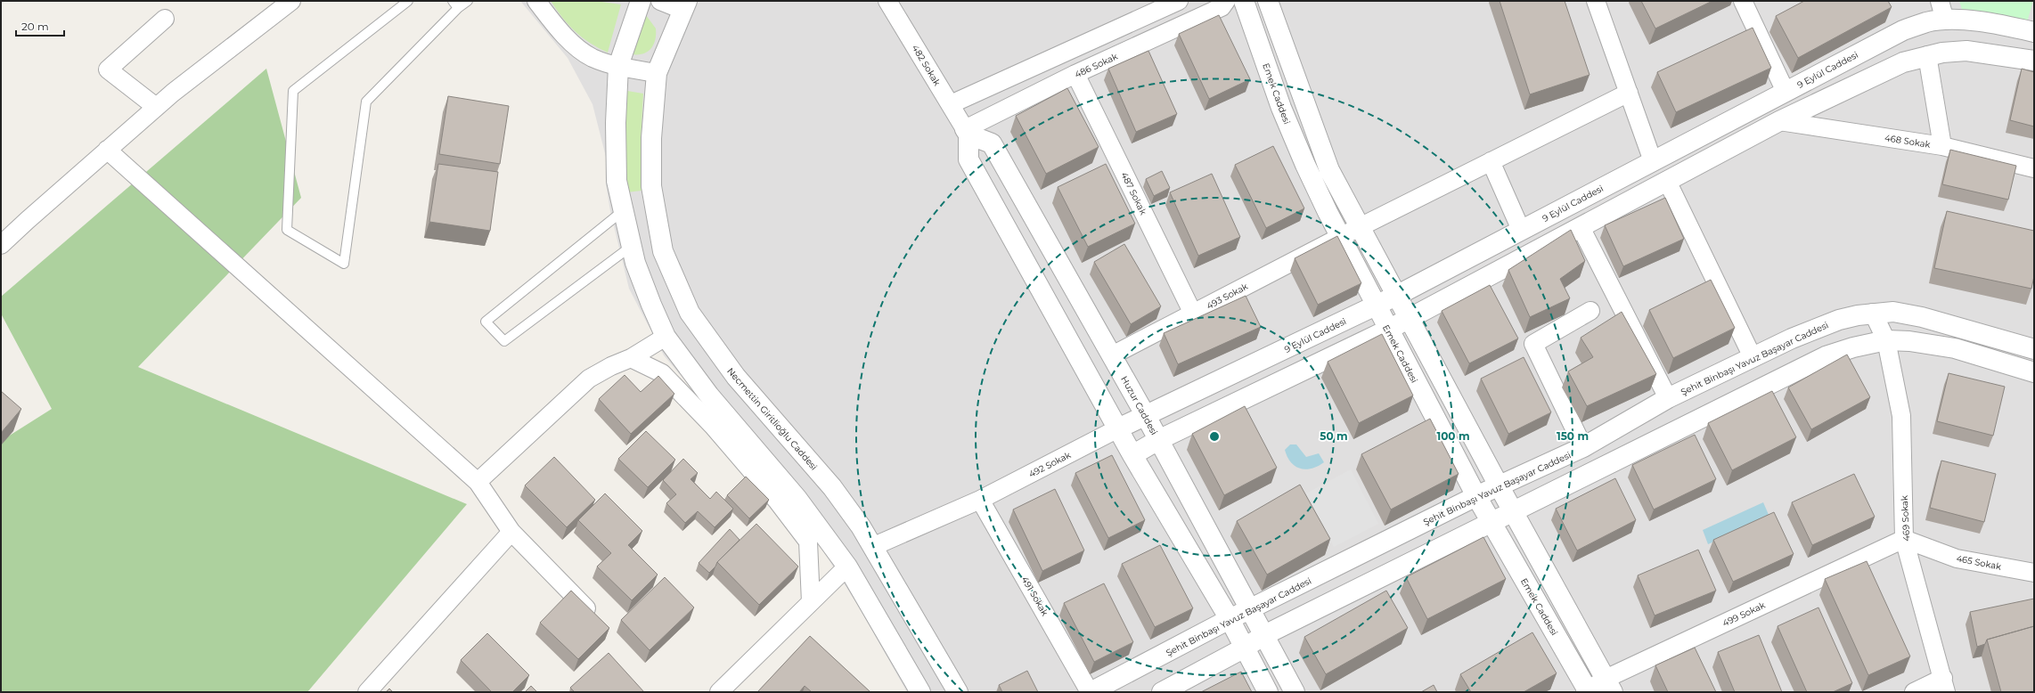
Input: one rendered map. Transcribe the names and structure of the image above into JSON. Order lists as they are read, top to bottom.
{
  "streets": {
    "street": [
      "482 Sokak",
      "486 Sokak",
      "9 Eylül Caddesi",
      "Emek Caddesi",
      "468 Sokak",
      "487 Sokak",
      "493 Sokak",
      "Şehit Binbaşı Yavuz Başayar Caddesi",
      "Huzur Caddesi",
      "Necmettin Giritlioğlu Caddesi",
      "492 Sokak",
      "469 Sokak",
      "465 Sokak",
      "491 Sokak",
      "499 Sokak"
    ]
  },
  "crossings": [
    ["482 Sokak", "486 Sokak"],
    ["482 Sokak", "Huzur Caddesi"],
    ["486 Sokak", "487 Sokak"],
    ["486 Sokak", "Huzur Caddesi"],
    ["9 Eylül Caddesi", "Emek Caddesi"],
    ["9 Eylül Caddesi", "Huzur Caddesi"],
    ["9 Eylül Caddesi", "492 Sokak"],
    ["Emek Caddesi", "493 Sokak"],
    ["Emek Caddesi", "Şehit Binbaşı Yavuz Başayar Caddesi"],
    ["Emek Caddesi", "499 Sokak"],
    ["487 Sokak", "493 Sokak"],
    ["493 Sokak", "Huzur Caddesi"],
    ["Şehit Binbaşı Yavuz Başayar Caddesi", "Huzur Caddesi"],
    ["Şehit Binbaşı Yavuz Başayar Caddesi", "469 Sokak"],
    ["Şehit Binbaşı Yavuz Başayar Caddesi", "491 Sokak"],
    ["Necmettin Giritlioğlu Caddesi", "492 Sokak"],
    ["492 Sokak", "491 Sokak"],
    ["469 Sokak", "465 Sokak"],
    ["469 Sokak", "499 Sokak"],
    ["465 Sokak", "499 Sokak"]
  ],
  "scale_bar": "20 m",
  "rings": ["50 m", "100 m", "150 m"]
}
